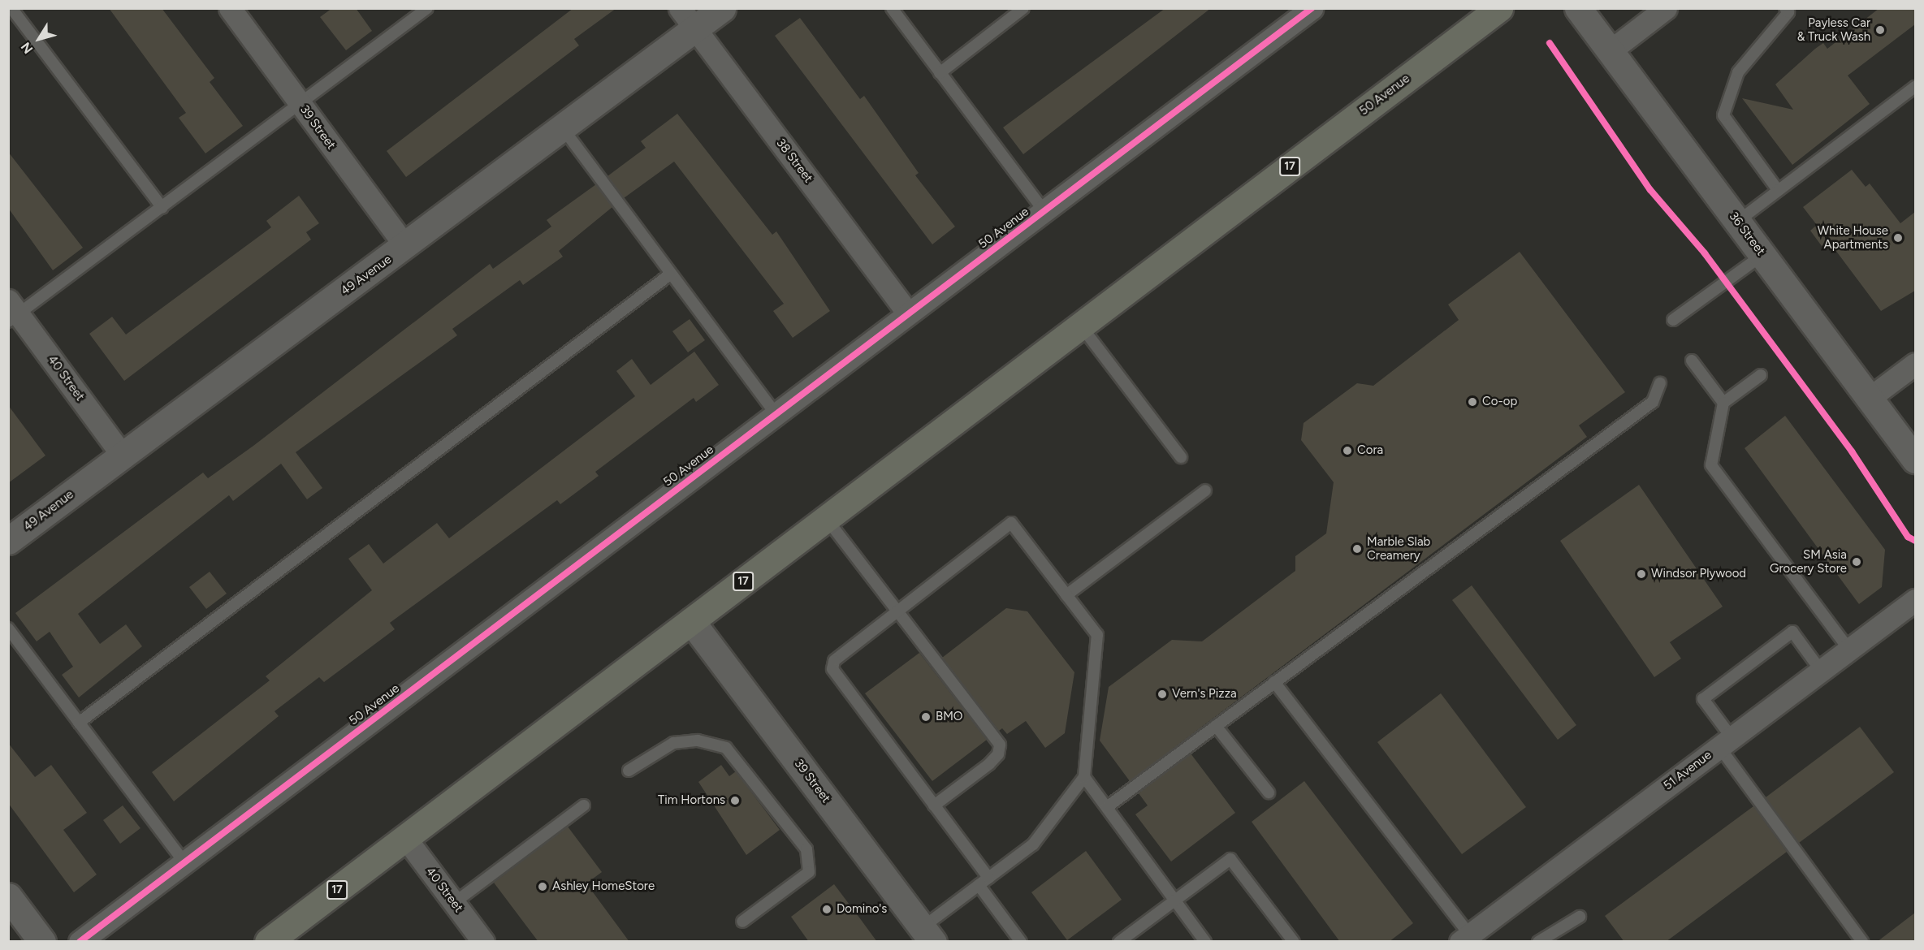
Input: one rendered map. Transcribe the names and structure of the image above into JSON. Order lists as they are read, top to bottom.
{
  "streets": {
    "main road": ["50 Avenue", "17"],
    "street": [
      "39 Street",
      "38 Street",
      "36 Street",
      "49 Avenue",
      "40 Street",
      "51 Avenue"
    ]
  },
  "crossings": [
    ["50 Avenue", "39 Street"],
    ["50 Avenue", "38 Street"],
    ["50 Avenue", "40 Street"],
    ["39 Street", "49 Avenue"],
    ["38 Street", "49 Avenue"],
    ["49 Avenue", "40 Street"]
  ],
  "places": [
    "Payless Car & Truck Wash",
    "White House Apartments",
    "Co-op",
    "Cora",
    "Marble Slab Creamery",
    "SM Asia Grocery Store",
    "Windsor Plywood",
    "Vern's Pizza",
    "BMO",
    "Tim Hortons",
    "Ashley HomeStore",
    "Domino's"
  ],
  "north": "bottom left"
}
